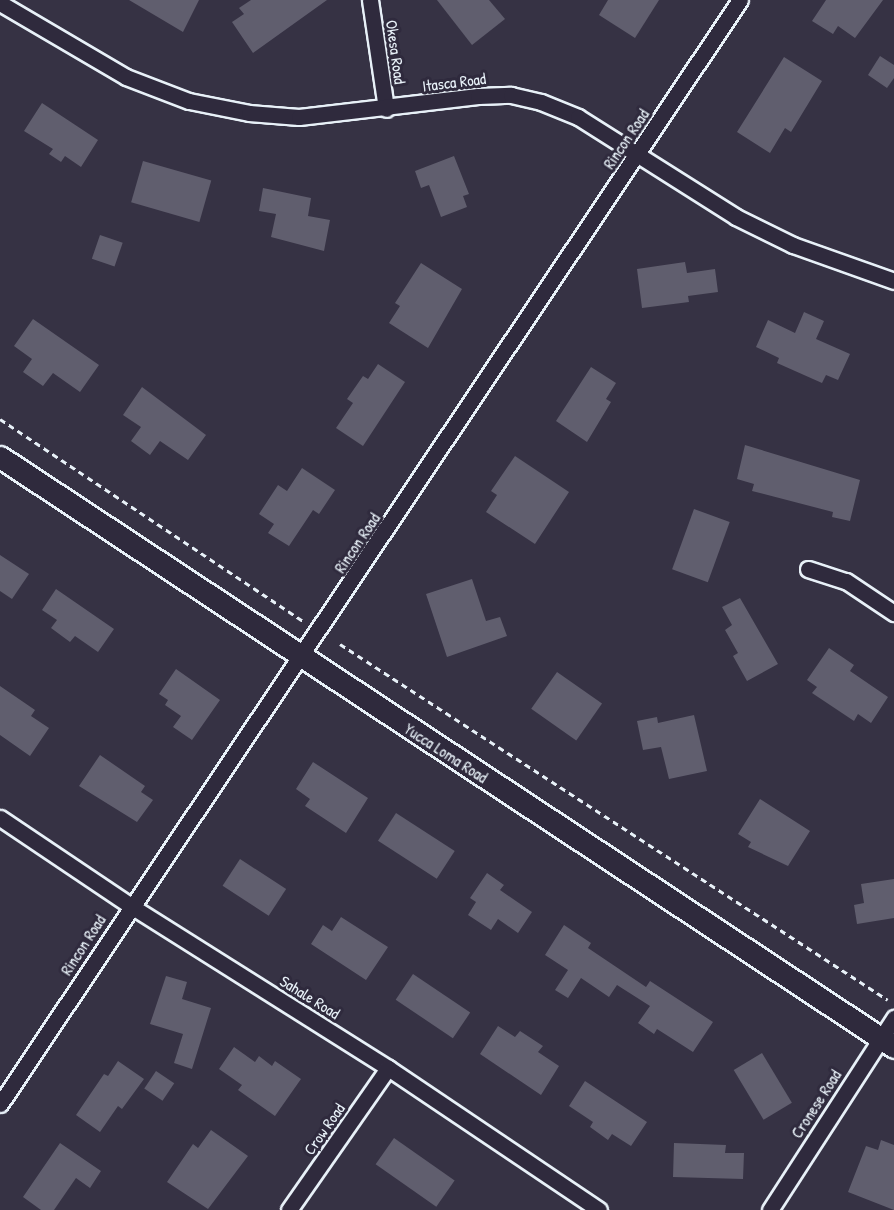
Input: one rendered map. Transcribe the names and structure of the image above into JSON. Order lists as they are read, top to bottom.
{
  "streets": {
    "main road": ["Yucca Loma Road"],
    "street": [
      "Okesa Road",
      "Itasca Road",
      "Rincon Road",
      "Sahale Road",
      "Cronese Road",
      "Crow Road"
    ]
  },
  "crossings": [
    ["Okesa Road", "Itasca Road"],
    ["Itasca Road", "Rincon Road"],
    ["Rincon Road", "Yucca Loma Road"],
    ["Rincon Road", "Sahale Road"],
    ["Yucca Loma Road", "Cronese Road"],
    ["Sahale Road", "Crow Road"]
  ]
}
